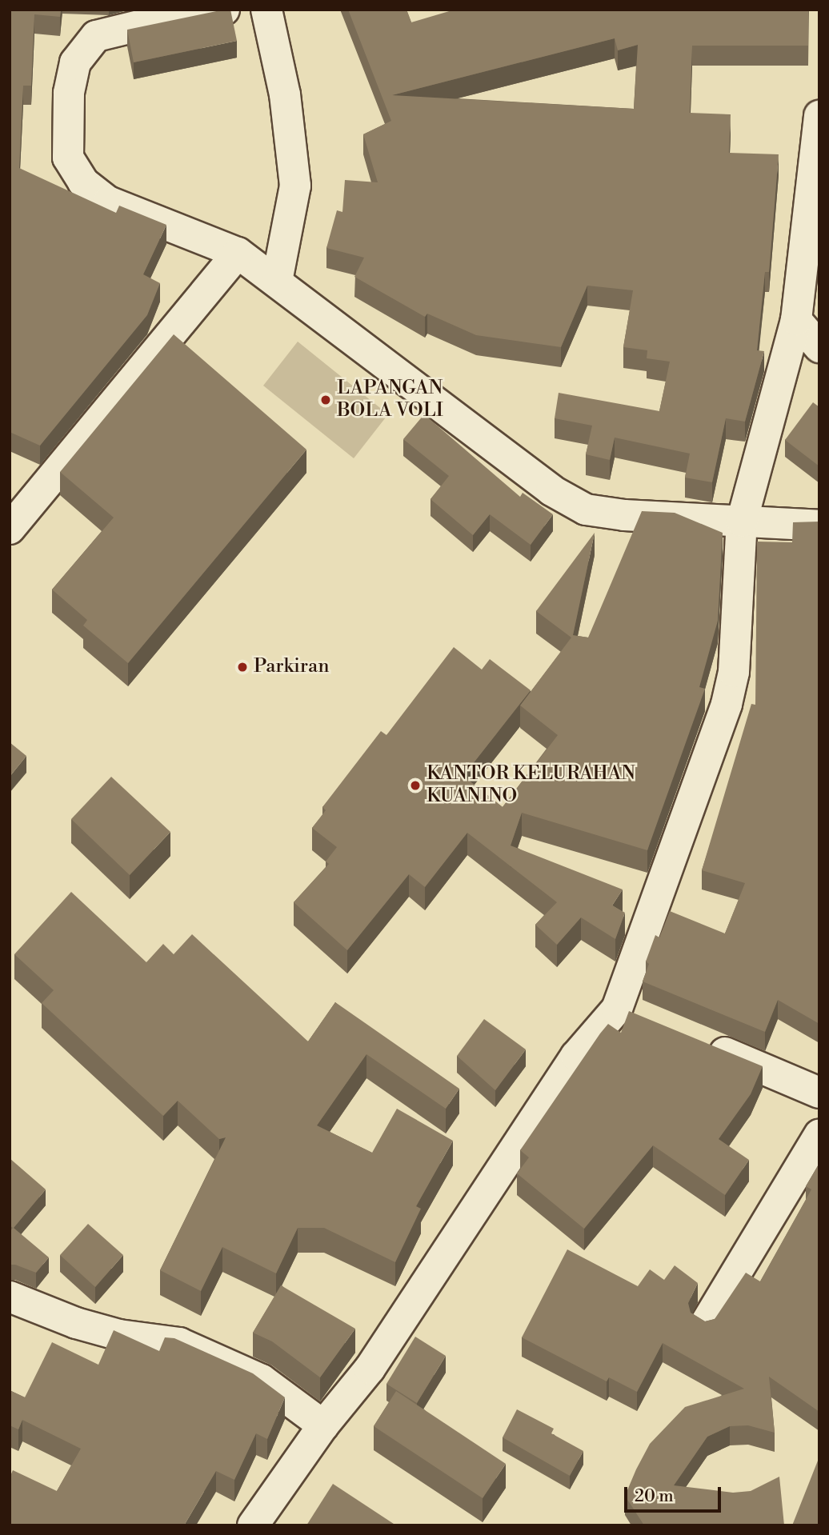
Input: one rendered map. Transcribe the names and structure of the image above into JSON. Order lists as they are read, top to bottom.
{
  "places": ["LAPANGAN BOLA VOLI", "Parkiran", "KANTOR KELURAHAN KUANINO"],
  "scale_bar": "20 m"
}
